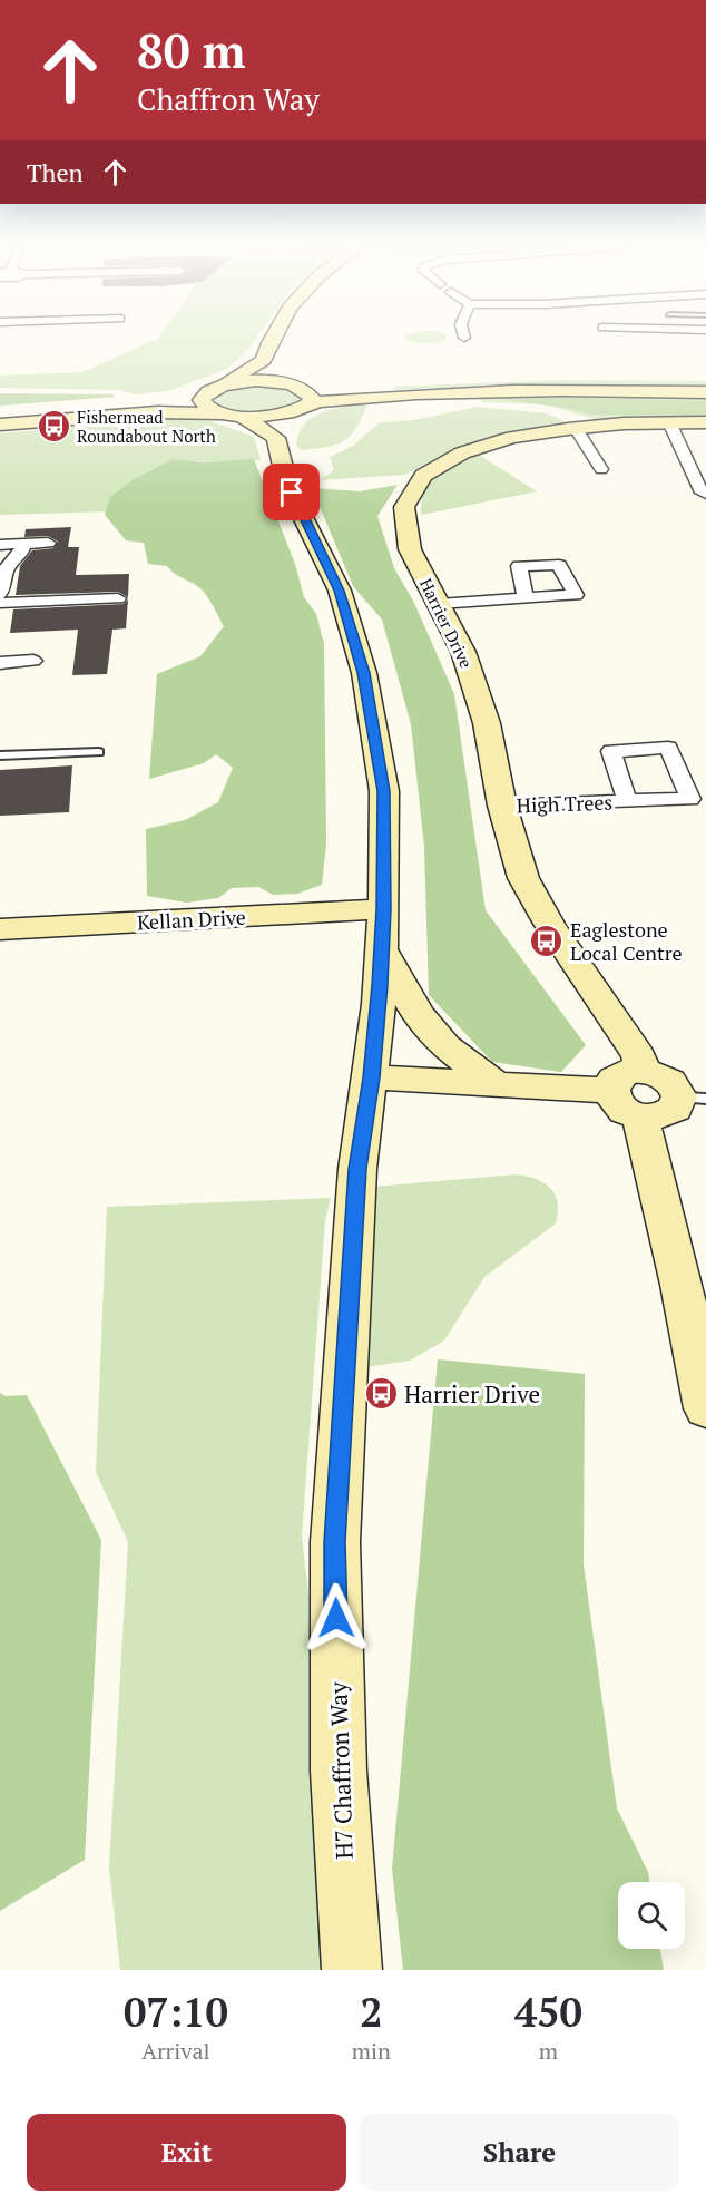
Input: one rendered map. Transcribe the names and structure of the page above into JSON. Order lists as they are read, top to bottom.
{
  "streets": {
    "street": [
      "Harrier Drive",
      "High Trees",
      "Kellan Drive",
      "H7 Chaffron Way"
    ]
  },
  "crossings": [
    ["Harrier Drive", "High Trees"],
    ["Kellan Drive", "H7 Chaffron Way"]
  ],
  "places": {
    "bus stop": ["Fishermead Roundabout North", "Eaglestone Local Centre", "Harrier Drive"]
  },
  "page": {
    "turn": ["80 m", "Chaffron Way"],
    "then": "Then",
    "eta": [
      "07:10",
      "Arrival",
      "2",
      "min",
      "450",
      "m"
    ],
    "buttons": ["Exit", "Share"]
  }
}
